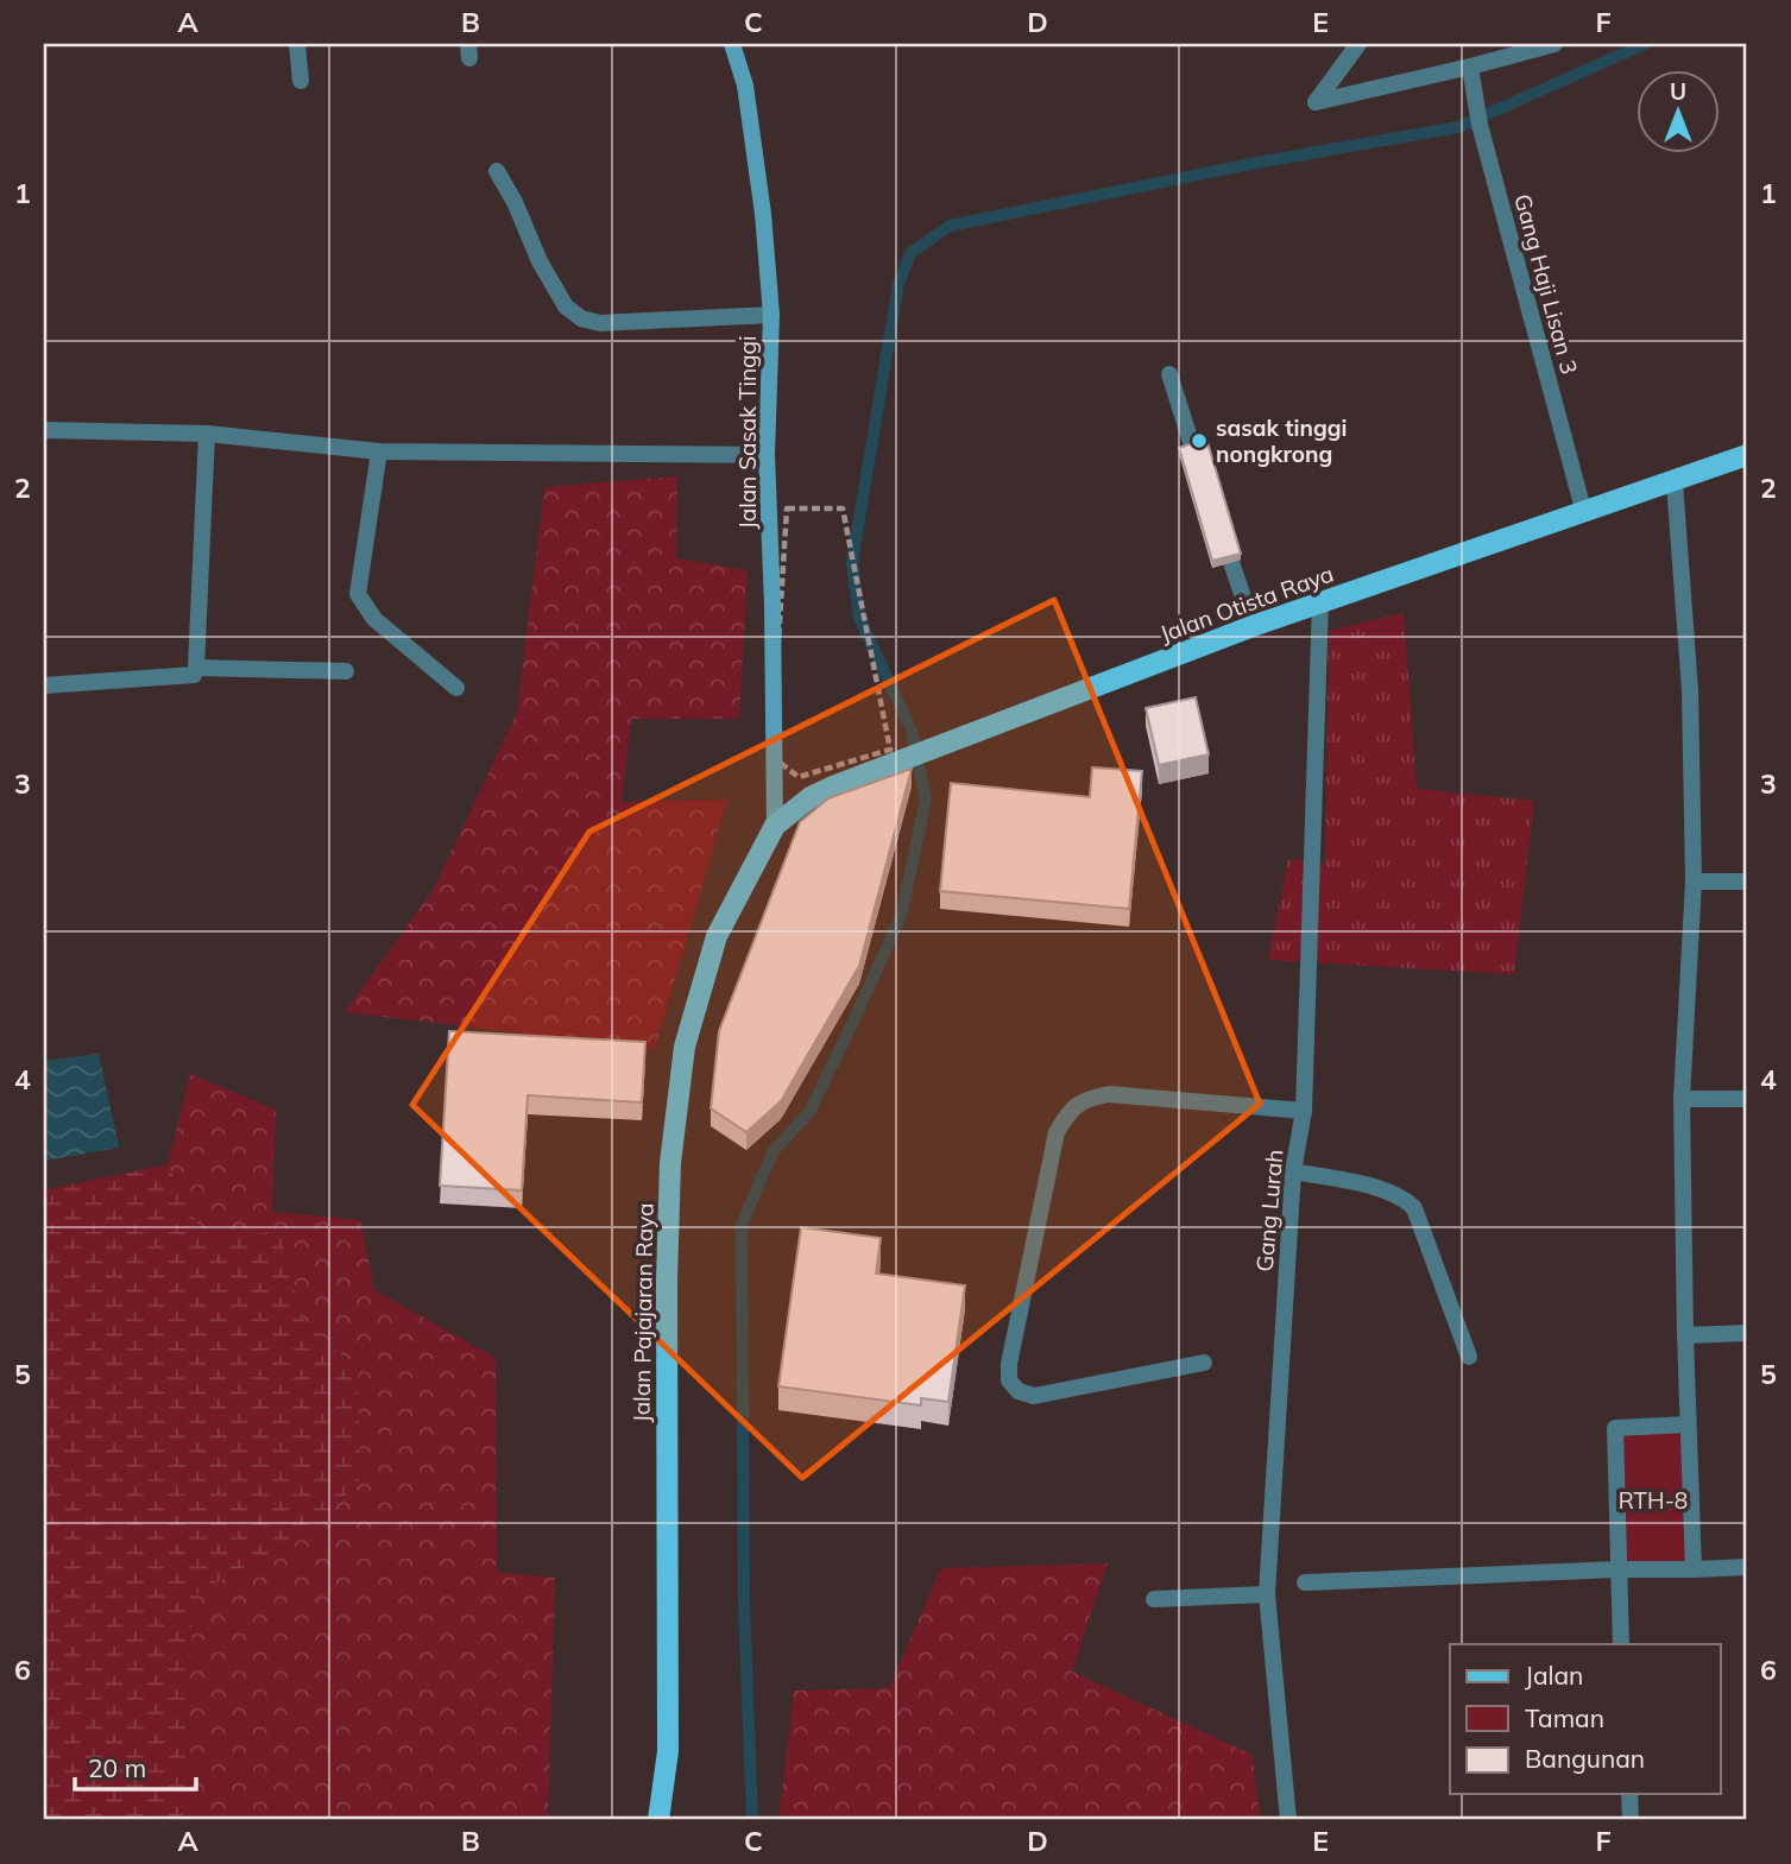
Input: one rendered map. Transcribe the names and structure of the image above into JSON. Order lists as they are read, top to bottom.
{
  "streets": {
    "main road": ["Jalan Otista Raya", "Jalan Pajajaran Raya"],
    "street": ["Gang Haji Lisan 3", "Jalan Sasak Tinggi", "Gang Lurah"]
  },
  "crossings": [
    ["Gang Haji Lisan 3", "Jalan Otista Raya"],
    ["Jalan Sasak Tinggi", "Jalan Otista Raya"],
    ["Jalan Sasak Tinggi", "Jalan Pajajaran Raya"],
    ["Jalan Otista Raya", "Gang Lurah"],
    ["Jalan Otista Raya", "Jalan Pajajaran Raya"]
  ],
  "parks": ["RTH-8"],
  "places": ["sasak tinggi nongkrong"],
  "legend": ["Jalan", "Taman", "Bangunan"],
  "scale_bar": "20 m",
  "north": "top",
  "grid": {
    "columns": [
      "A",
      "B",
      "C",
      "D",
      "E",
      "F"
    ],
    "rows": [
      "1",
      "2",
      "3",
      "4",
      "5",
      "6"
    ]
  }
}
